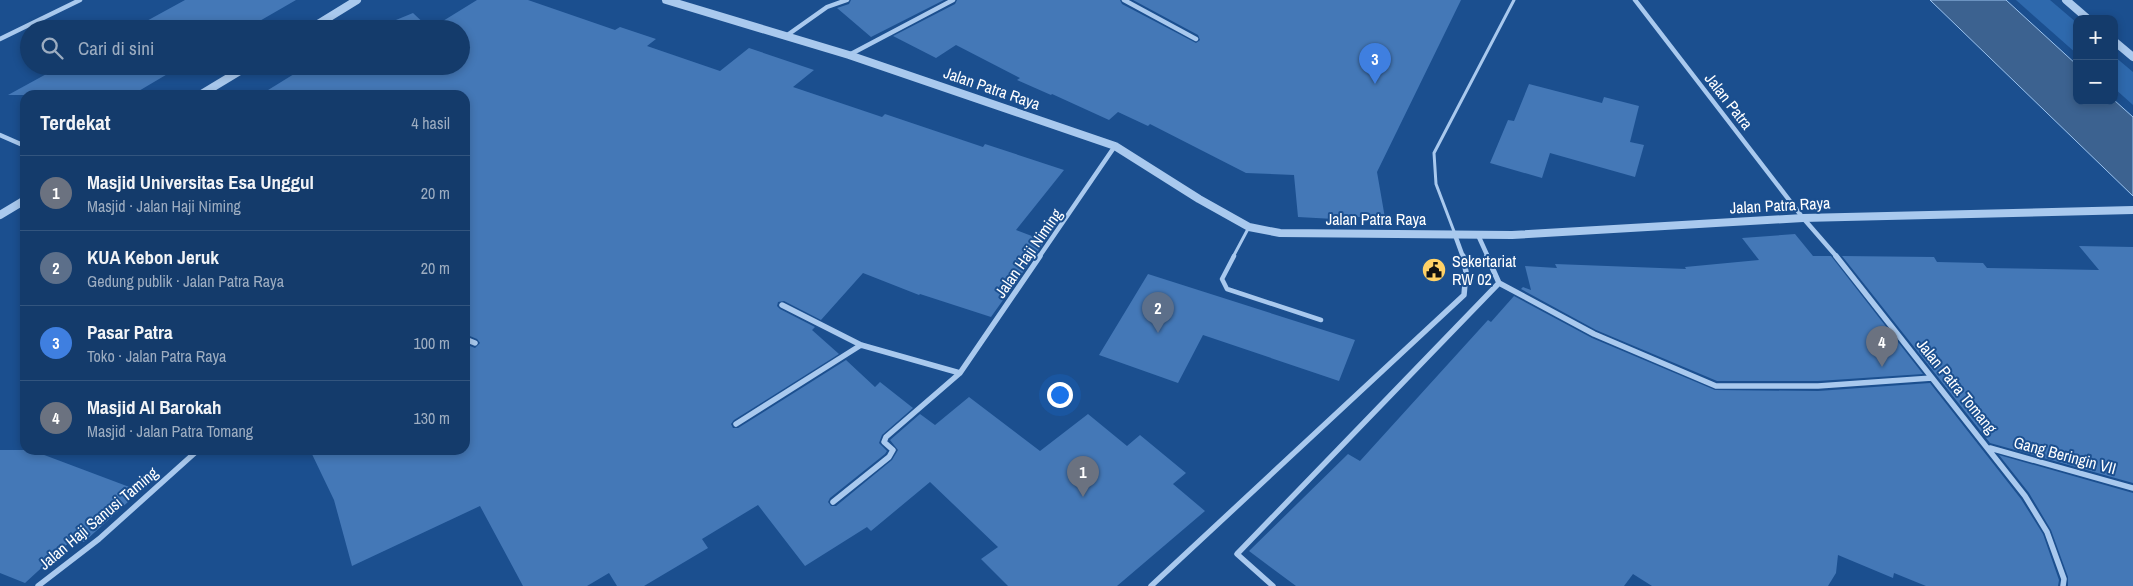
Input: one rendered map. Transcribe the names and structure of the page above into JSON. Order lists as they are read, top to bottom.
{
  "streets": {
    "street": [
      "Jalan Patra Raya",
      "Jalan Patra",
      "Jalan Haji Niming",
      "Jalan Patra Tomang",
      "Gang Beringin VII",
      "Jalan Haji Sanusi Taming"
    ]
  },
  "crossings": [
    ["Jalan Patra Raya", "Jalan Patra"],
    ["Jalan Patra Raya", "Jalan Haji Niming"],
    ["Jalan Patra Raya", "Jalan Patra Tomang"],
    ["Jalan Patra", "Jalan Patra Tomang"],
    ["Jalan Patra Tomang", "Gang Beringin VII"]
  ],
  "places": {
    "public building": ["Sekertariat RW 02"]
  },
  "page": {
    "map_buttons": ["+", "−"],
    "search": "Cari di sini",
    "pins": [
      "3",
      "2",
      "4",
      "1"
    ],
    "heading": ["Terdekat", "4 hasil"],
    "list": [
      {
        "mark": "1",
        "name": "Masjid Universitas Esa Unggul",
        "note": "Masjid · Jalan Haji Niming",
        "value": "20 m"
      },
      {
        "mark": "2",
        "name": "KUA Kebon Jeruk",
        "note": "Gedung publik · Jalan Patra Raya",
        "value": "20 m"
      },
      {
        "mark": "3",
        "name": "Pasar Patra",
        "note": "Toko · Jalan Patra Raya",
        "value": "100 m"
      },
      {
        "mark": "4",
        "name": "Masjid Al Barokah",
        "note": "Masjid · Jalan Patra Tomang",
        "value": "130 m"
      }
    ]
  }
}
